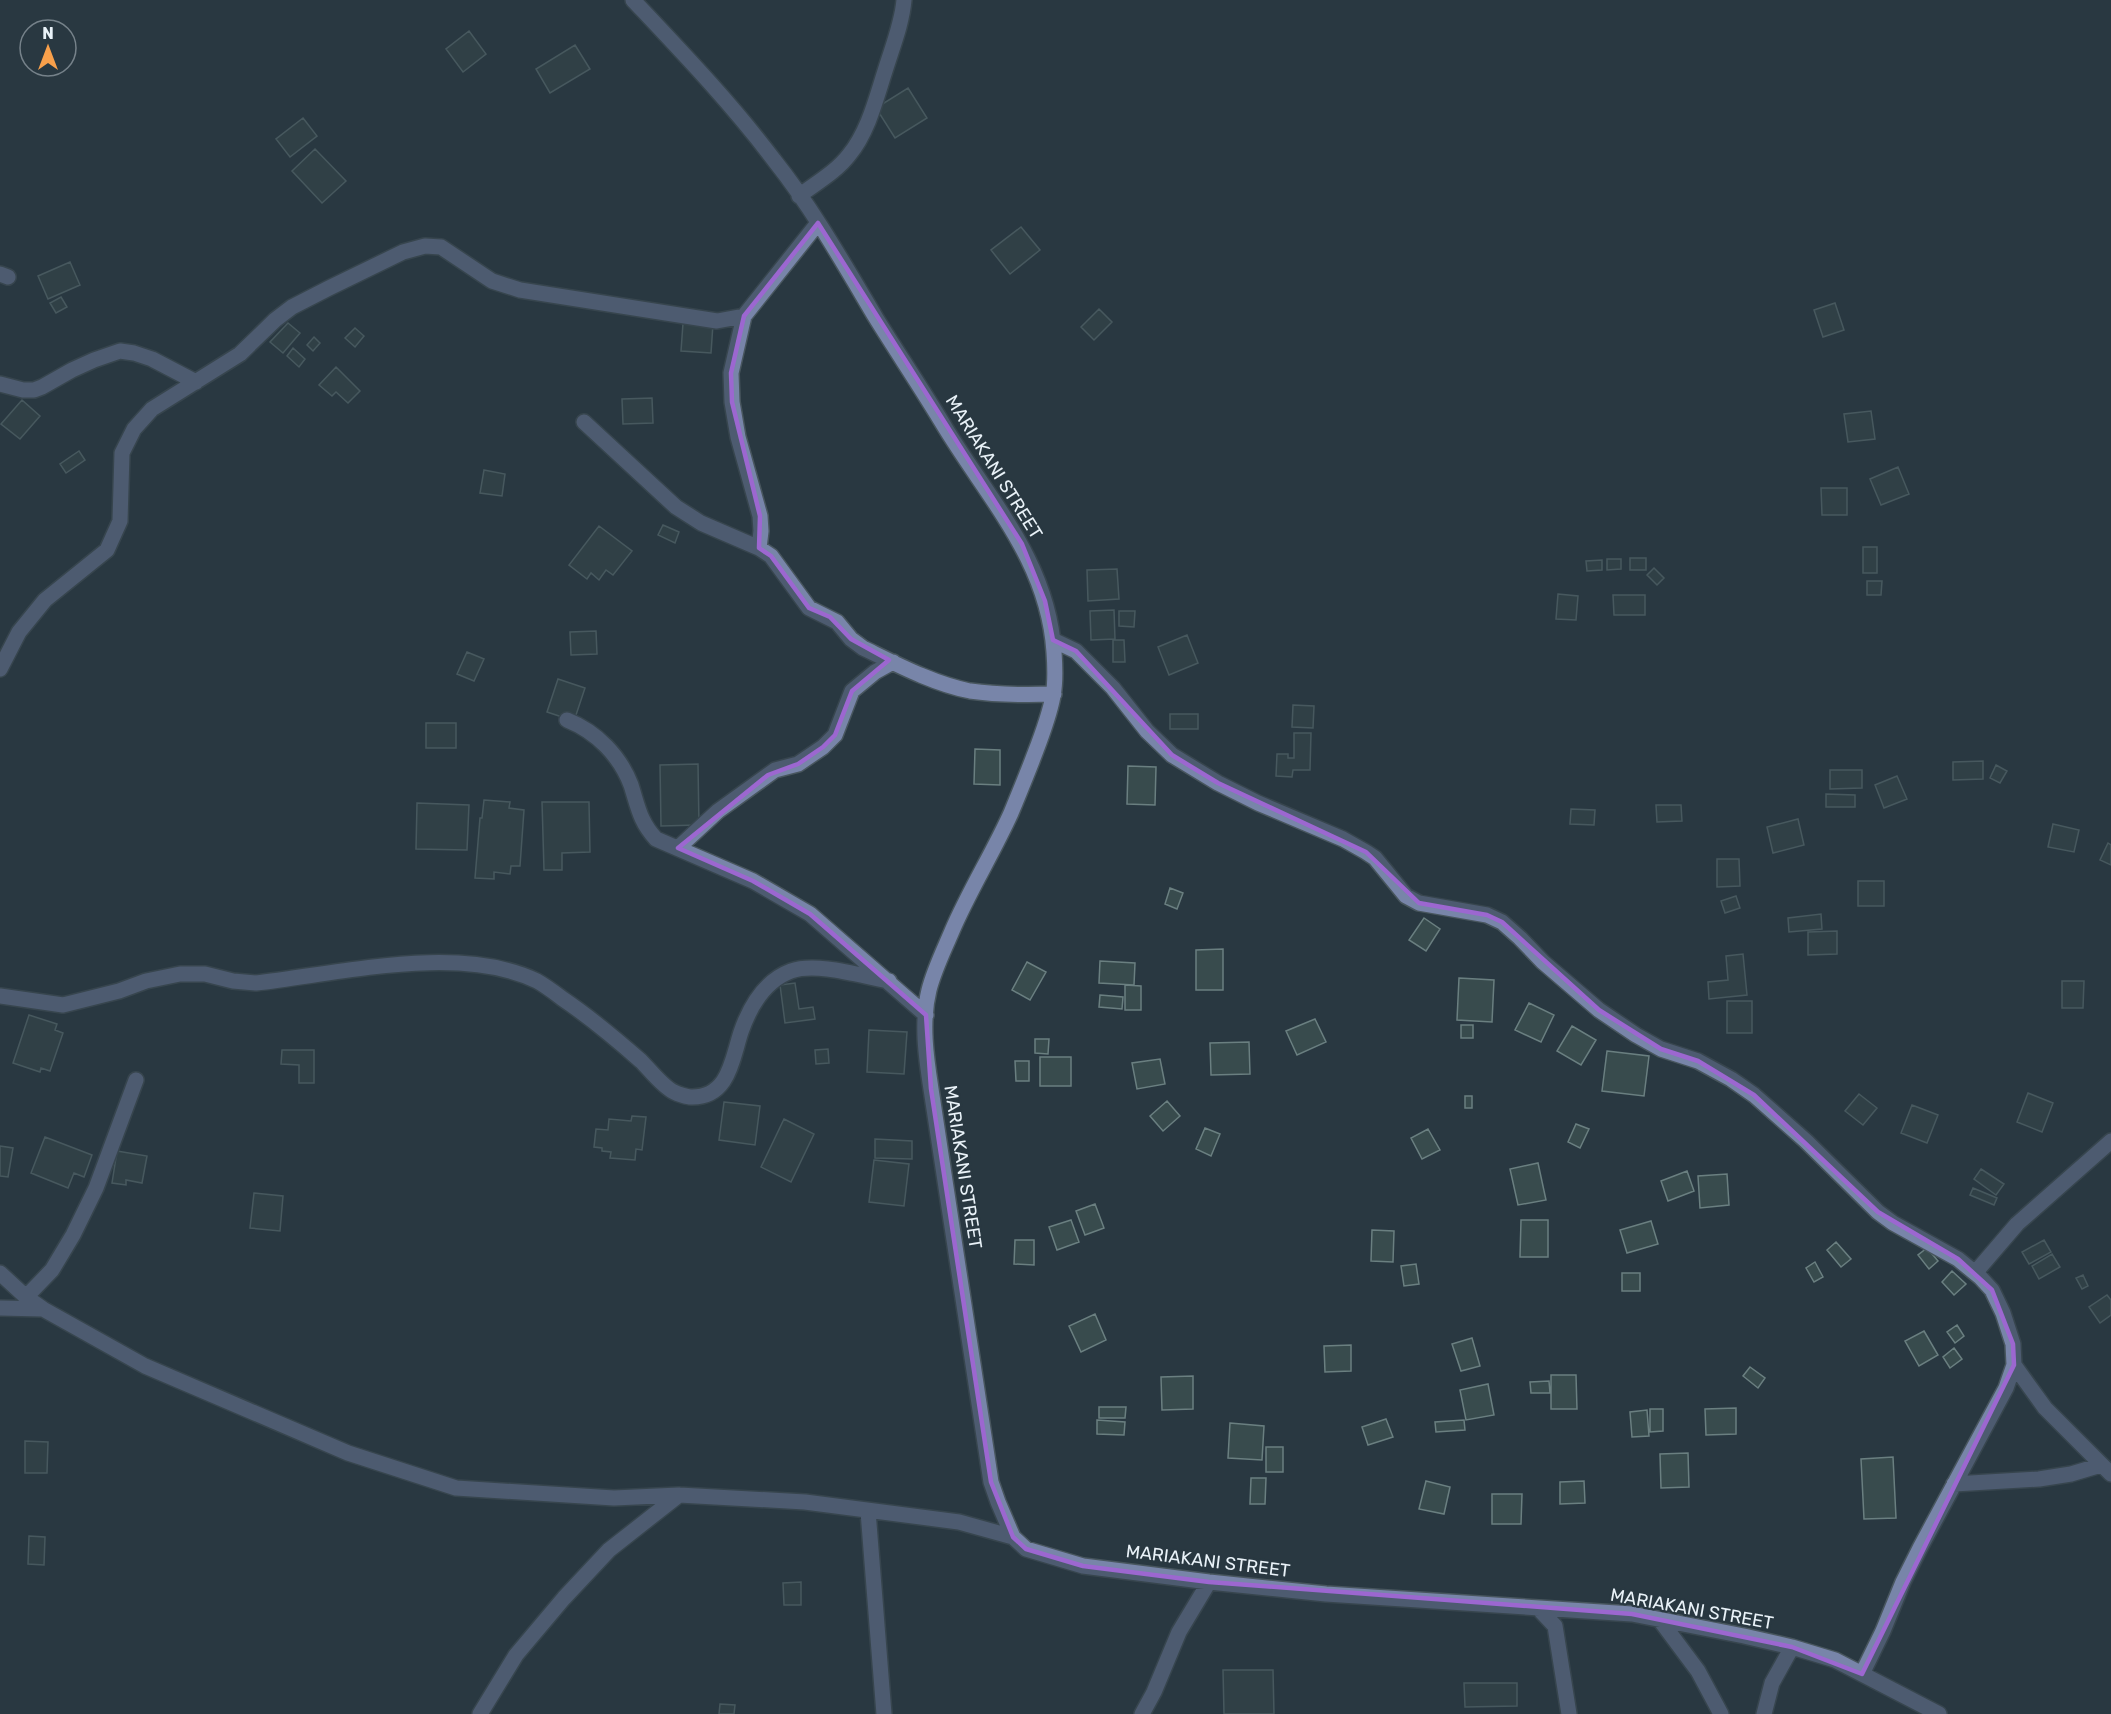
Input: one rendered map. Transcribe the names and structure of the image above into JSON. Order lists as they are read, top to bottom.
{
  "streets": {
    "street": ["MARIAKANI STREET"]
  },
  "north": "top"
}
